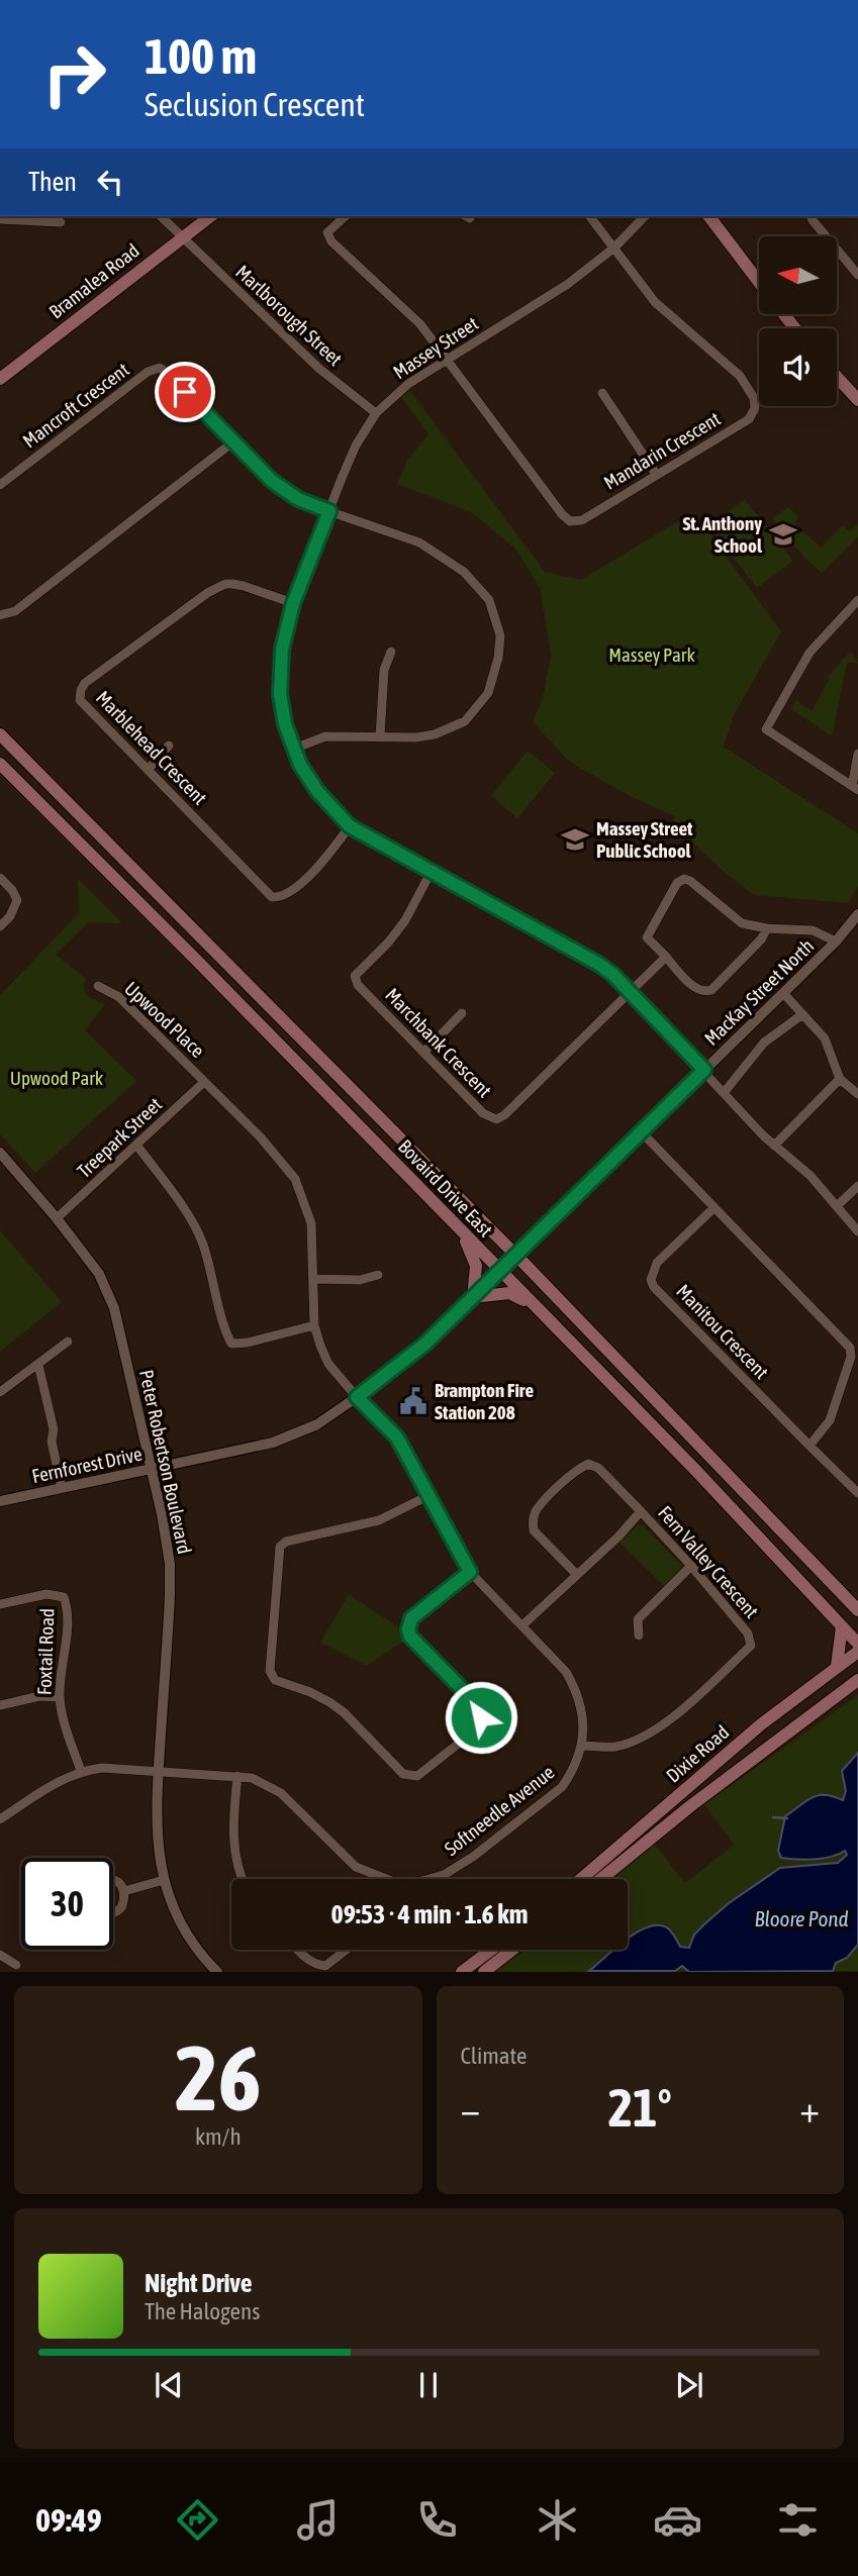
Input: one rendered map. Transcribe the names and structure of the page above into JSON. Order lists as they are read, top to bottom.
{
  "streets": {
    "main road": ["Bramalea Road", "Bovaird Drive East", "Dixie Road"],
    "street": [
      "Marlborough Street",
      "Massey Street",
      "Mancroft Crescent",
      "Mandarin Crescent",
      "Marblehead Crescent",
      "MacKay Street North",
      "Upwood Place",
      "Marchbank Crescent",
      "Treepark Street",
      "Manitou Crescent",
      "Peter Robertson Boulevard",
      "Fernforest Drive",
      "Fern Valley Crescent",
      "Foxtail Road",
      "Softneedle Avenue"
    ]
  },
  "crossings": [
    ["Bramalea Road", "Marlborough Street"],
    ["Marlborough Street", "Massey Street"],
    ["Massey Street", "Mancroft Crescent"],
    ["Massey Street", "Mandarin Crescent"],
    ["Massey Street", "Marblehead Crescent"],
    ["Massey Street", "MacKay Street North"],
    ["Massey Street", "Marchbank Crescent"],
    ["Mancroft Crescent", "Marblehead Crescent"],
    ["MacKay Street North", "Bovaird Drive East"],
    ["MacKay Street North", "Fernforest Drive"],
    ["Upwood Place", "Treepark Street"],
    ["Upwood Place", "Softneedle Avenue"],
    ["Treepark Street", "Peter Robertson Boulevard"],
    ["Bovaird Drive East", "Fernforest Drive"],
    ["Peter Robertson Boulevard", "Fernforest Drive"],
    ["Peter Robertson Boulevard", "Softneedle Avenue"],
    ["Fernforest Drive", "Softneedle Avenue"],
    ["Fern Valley Crescent", "Softneedle Avenue"],
    ["Foxtail Road", "Softneedle Avenue"]
  ],
  "water": ["Bloore Pond"],
  "parks": ["Massey Park", "Upwood Park"],
  "places": {
    "school or university": ["St. Anthony School", "Massey Street Public School"],
    "public building": ["Brampton Fire Station 208"]
  },
  "north": "left",
  "page": {
    "turn": ["100 m", "Seclusion Crescent"],
    "then": "Then",
    "limit": "30",
    "trip": "09:53 · 4 min · 1.6 km",
    "tile": [
      ["26", "km/h"],
      "Climate"
    ],
    "heat": ["−", "21°", "+"],
    "song": ["Night Drive", "The Halogens"],
    "tabs": "09:49"
  }
}
